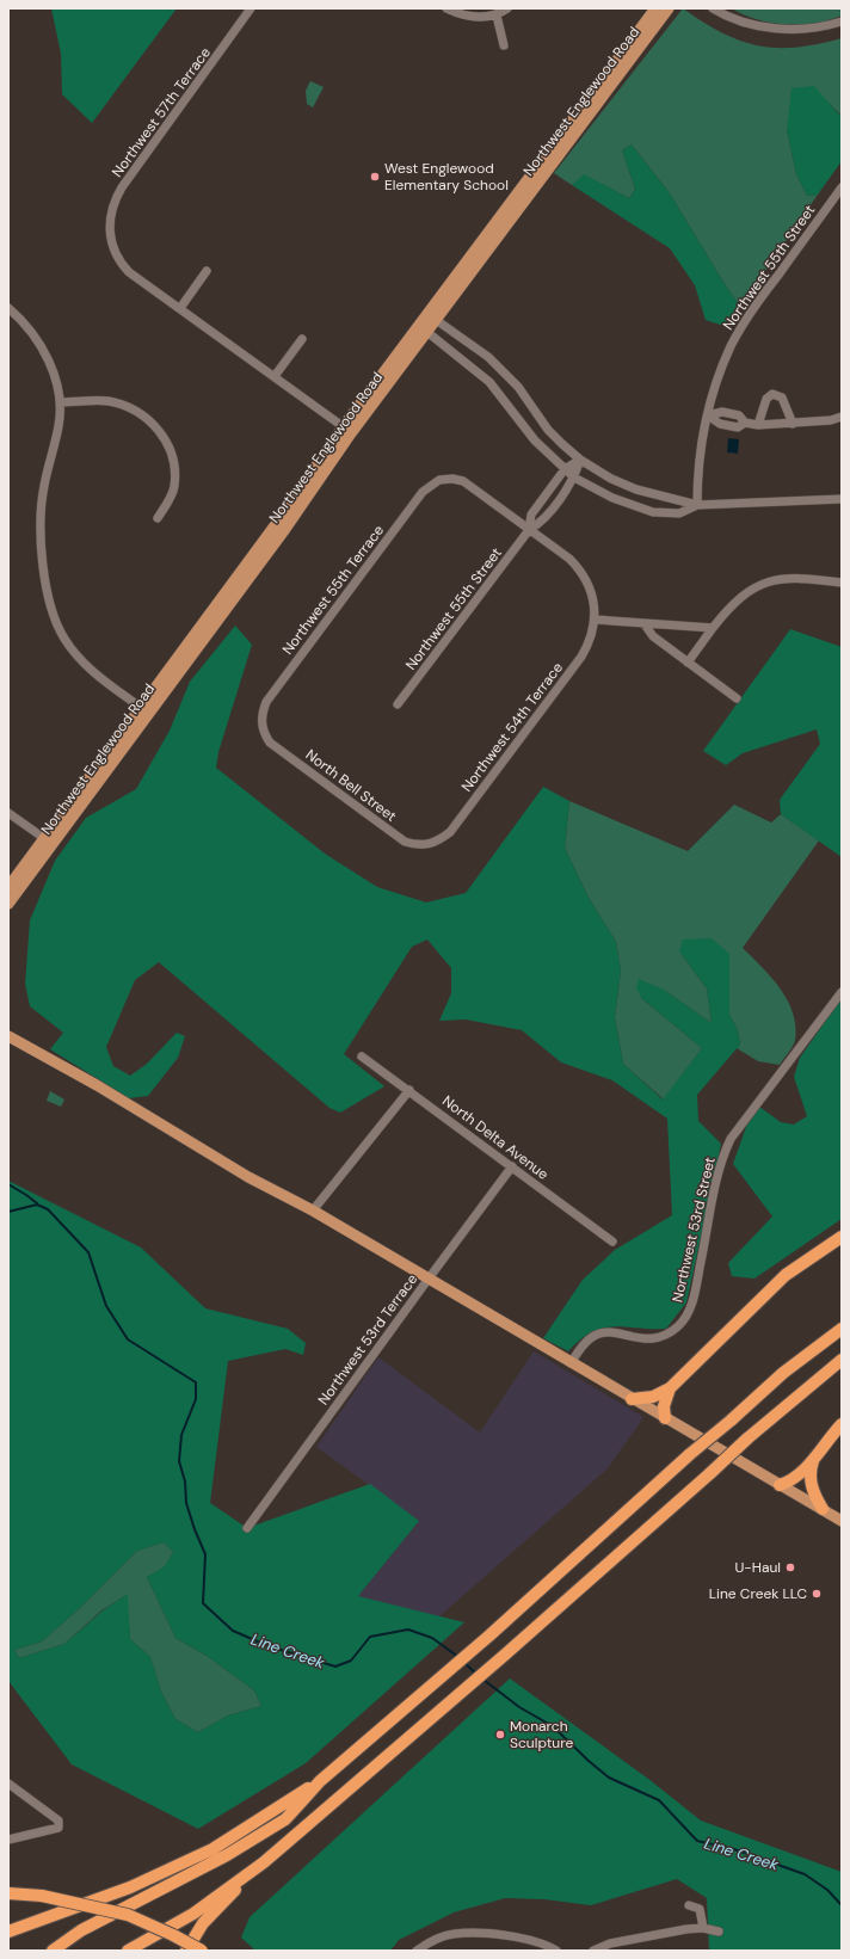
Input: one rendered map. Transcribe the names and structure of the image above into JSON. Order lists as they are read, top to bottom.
{
  "streets": {
    "main road": ["Northwest Englewood Road"],
    "street": [
      "Northwest 57th Terrace",
      "Northwest 55th Street",
      "Northwest 55th Terrace",
      "Northwest 54th Terrace",
      "North Bell Street",
      "North Delta Avenue",
      "Northwest 53rd Street",
      "Northwest 53rd Terrace"
    ]
  },
  "crossings": [
    ["Northwest 55th Street", "Northwest 55th Terrace"],
    ["Northwest 55th Terrace", "North Bell Street"],
    ["Northwest 54th Terrace", "North Bell Street"],
    ["North Delta Avenue", "Northwest 53rd Terrace"]
  ],
  "water": ["Line Creek"],
  "places": [
    "West Englewood Elementary School",
    "U-Haul",
    "Line Creek LLC",
    "Monarch Sculpture"
  ]
}
